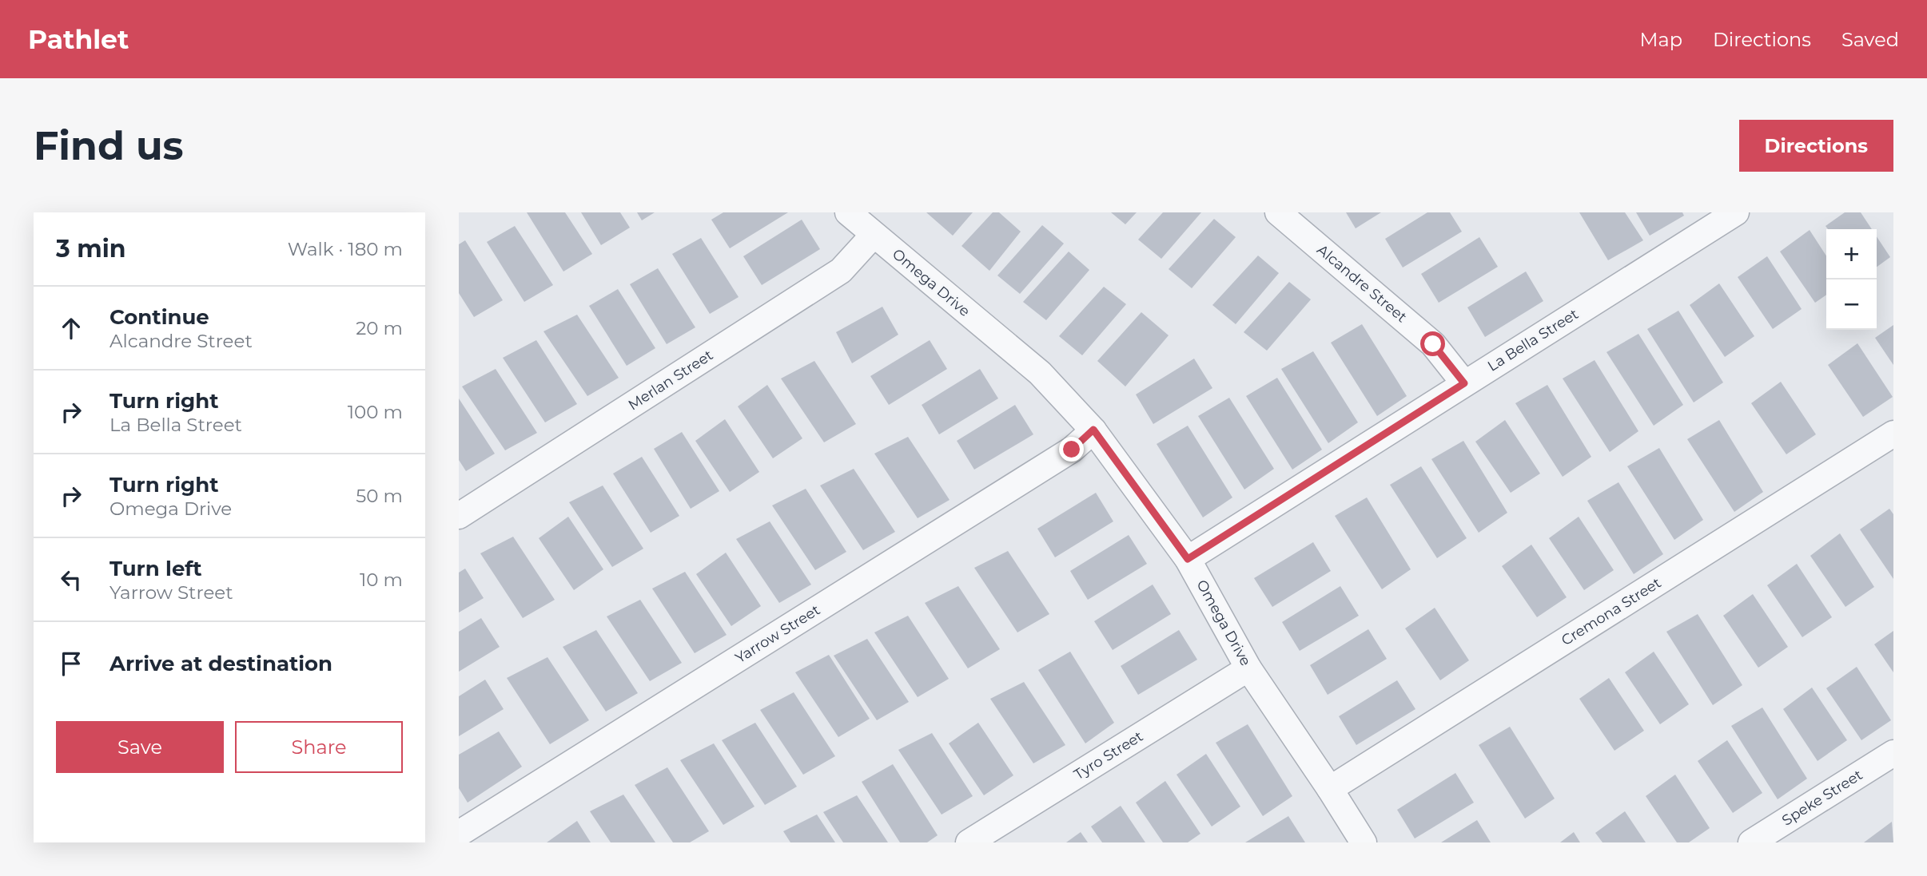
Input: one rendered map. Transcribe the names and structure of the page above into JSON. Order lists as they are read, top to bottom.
{
  "streets": {
    "street": [
      "Omega Drive",
      "Alcandre Street",
      "La Bella Street",
      "Merlan Street",
      "Cremona Street",
      "Yarrow Street",
      "Tyro Street",
      "Speke Street"
    ]
  },
  "crossings": [
    ["Omega Drive", "La Bella Street"],
    ["Omega Drive", "Merlan Street"],
    ["Omega Drive", "Cremona Street"],
    ["Omega Drive", "Yarrow Street"],
    ["Omega Drive", "Tyro Street"],
    ["Alcandre Street", "La Bella Street"]
  ],
  "page": {
    "header": "Pathlet",
    "nav": ["Map", "Directions", "Saved"],
    "buttons": [
      "Directions",
      ["Save", "Share"]
    ],
    "title": "Find us",
    "heading": ["3 min", "Walk · 180 m"],
    "map_buttons": ["+", "−"],
    "list": [
      ["Continue", "Alcandre Street", "20 m"],
      ["Turn right", "La Bella Street", "100 m"],
      ["Turn right", "Omega Drive", "50 m"],
      ["Turn left", "Yarrow Street", "10 m"],
      "Arrive at destination"
    ]
  }
}
